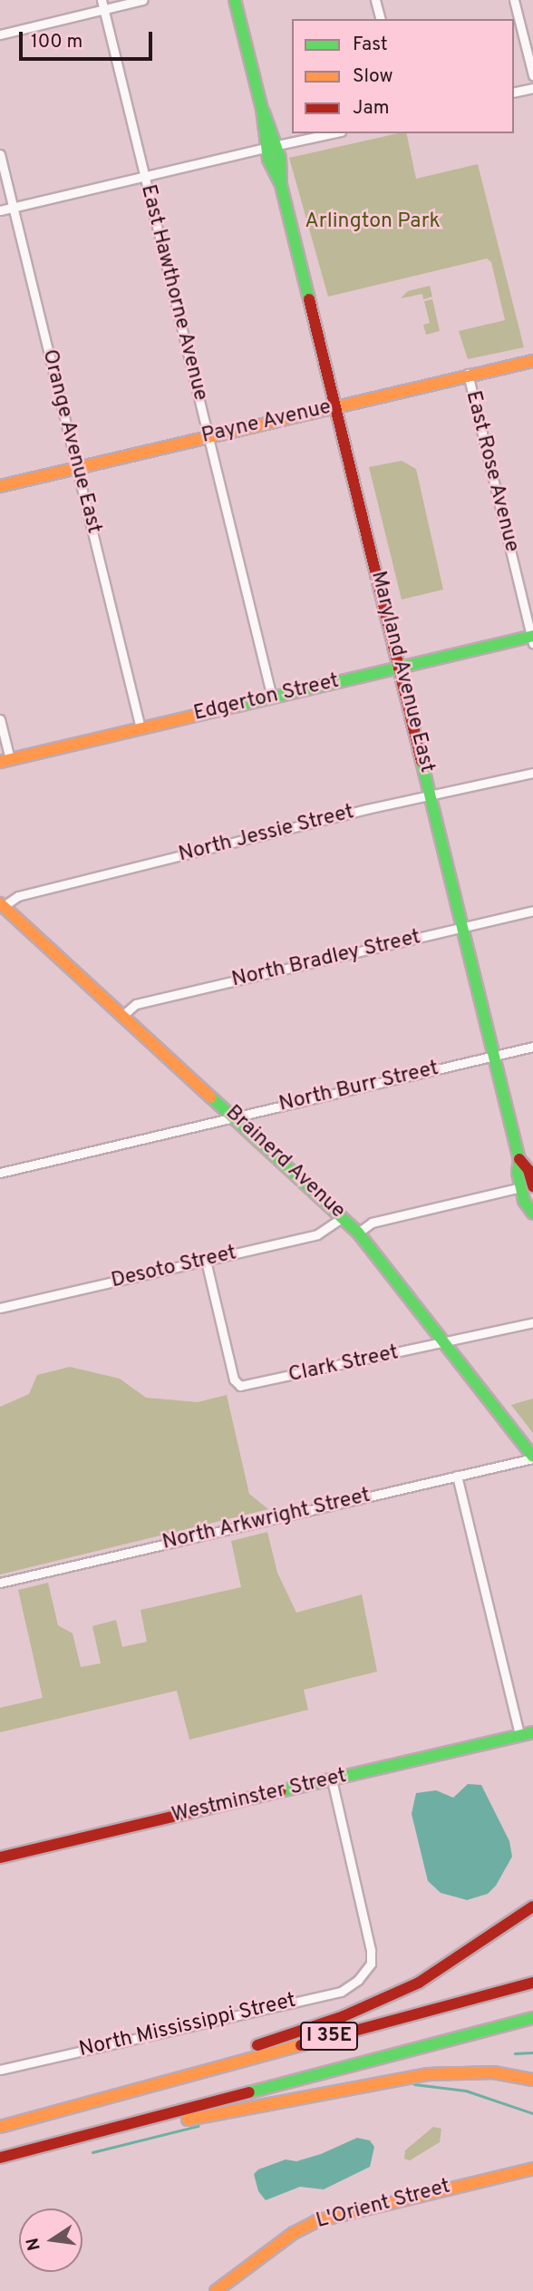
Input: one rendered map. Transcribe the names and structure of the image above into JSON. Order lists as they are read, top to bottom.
{
  "streets": {
    "main road": [
      "Payne Avenue",
      "Maryland Avenue East",
      "Edgerton Street",
      "Brainerd Avenue",
      "Westminster Street",
      "I 35E",
      "L'Orient Street"
    ],
    "street": [
      "East Hawthorne Avenue",
      "Orange Avenue East",
      "East Rose Avenue",
      "North Jessie Street",
      "North Bradley Street",
      "North Burr Street",
      "Desoto Street",
      "Clark Street",
      "North Arkwright Street",
      "North Mississippi Street"
    ]
  },
  "crossings": [
    ["East Hawthorne Avenue", "Payne Avenue"],
    ["East Hawthorne Avenue", "Edgerton Street"],
    ["Payne Avenue", "Orange Avenue East"],
    ["Payne Avenue", "East Rose Avenue"],
    ["Payne Avenue", "Maryland Avenue East"],
    ["Orange Avenue East", "Edgerton Street"],
    ["East Rose Avenue", "Edgerton Street"],
    ["Maryland Avenue East", "Edgerton Street"],
    ["Maryland Avenue East", "North Jessie Street"],
    ["Maryland Avenue East", "North Bradley Street"],
    ["Maryland Avenue East", "North Burr Street"],
    ["North Jessie Street", "Brainerd Avenue"],
    ["North Bradley Street", "Brainerd Avenue"],
    ["North Burr Street", "Brainerd Avenue"],
    ["Brainerd Avenue", "Desoto Street"],
    ["Brainerd Avenue", "Clark Street"],
    ["Brainerd Avenue", "North Arkwright Street"],
    ["Desoto Street", "Clark Street"],
    ["Westminster Street", "North Mississippi Street"]
  ],
  "parks": ["Arlington Park"],
  "legend": ["Fast", "Slow", "Jam"],
  "scale_bar": "100 m",
  "north": "left"
}
